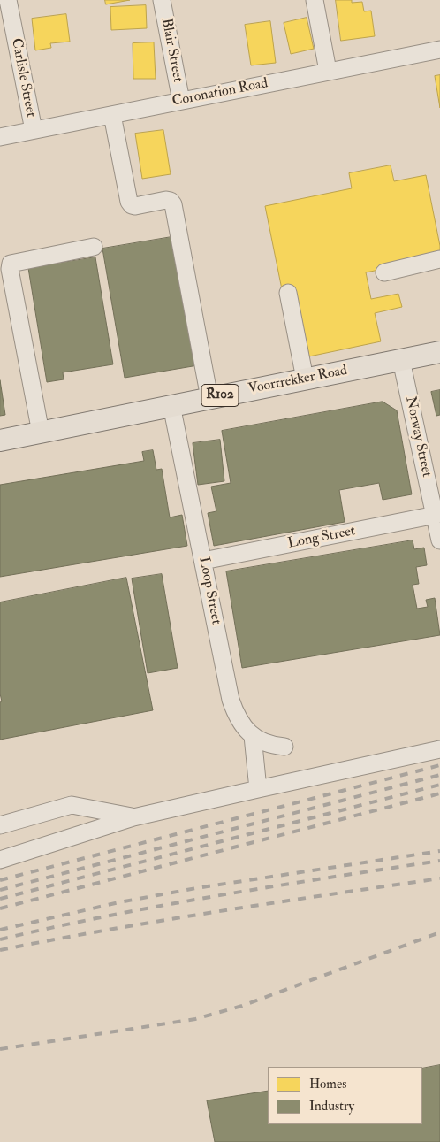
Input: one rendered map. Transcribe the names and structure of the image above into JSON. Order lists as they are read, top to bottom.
{
  "streets": {
    "main road": ["Voortrekker Road", "R102"],
    "street": [
      "Blair Street",
      "Carlisle Street",
      "Coronation Road",
      "Norway Street",
      "Long Street",
      "Loop Street"
    ]
  },
  "crossings": [
    ["Blair Street", "Coronation Road"],
    ["Carlisle Street", "Coronation Road"],
    ["Voortrekker Road", "Norway Street"],
    ["Voortrekker Road", "Loop Street"],
    ["Norway Street", "Long Street"],
    ["Long Street", "Loop Street"]
  ],
  "legend": ["Homes", "Industry"]
}
